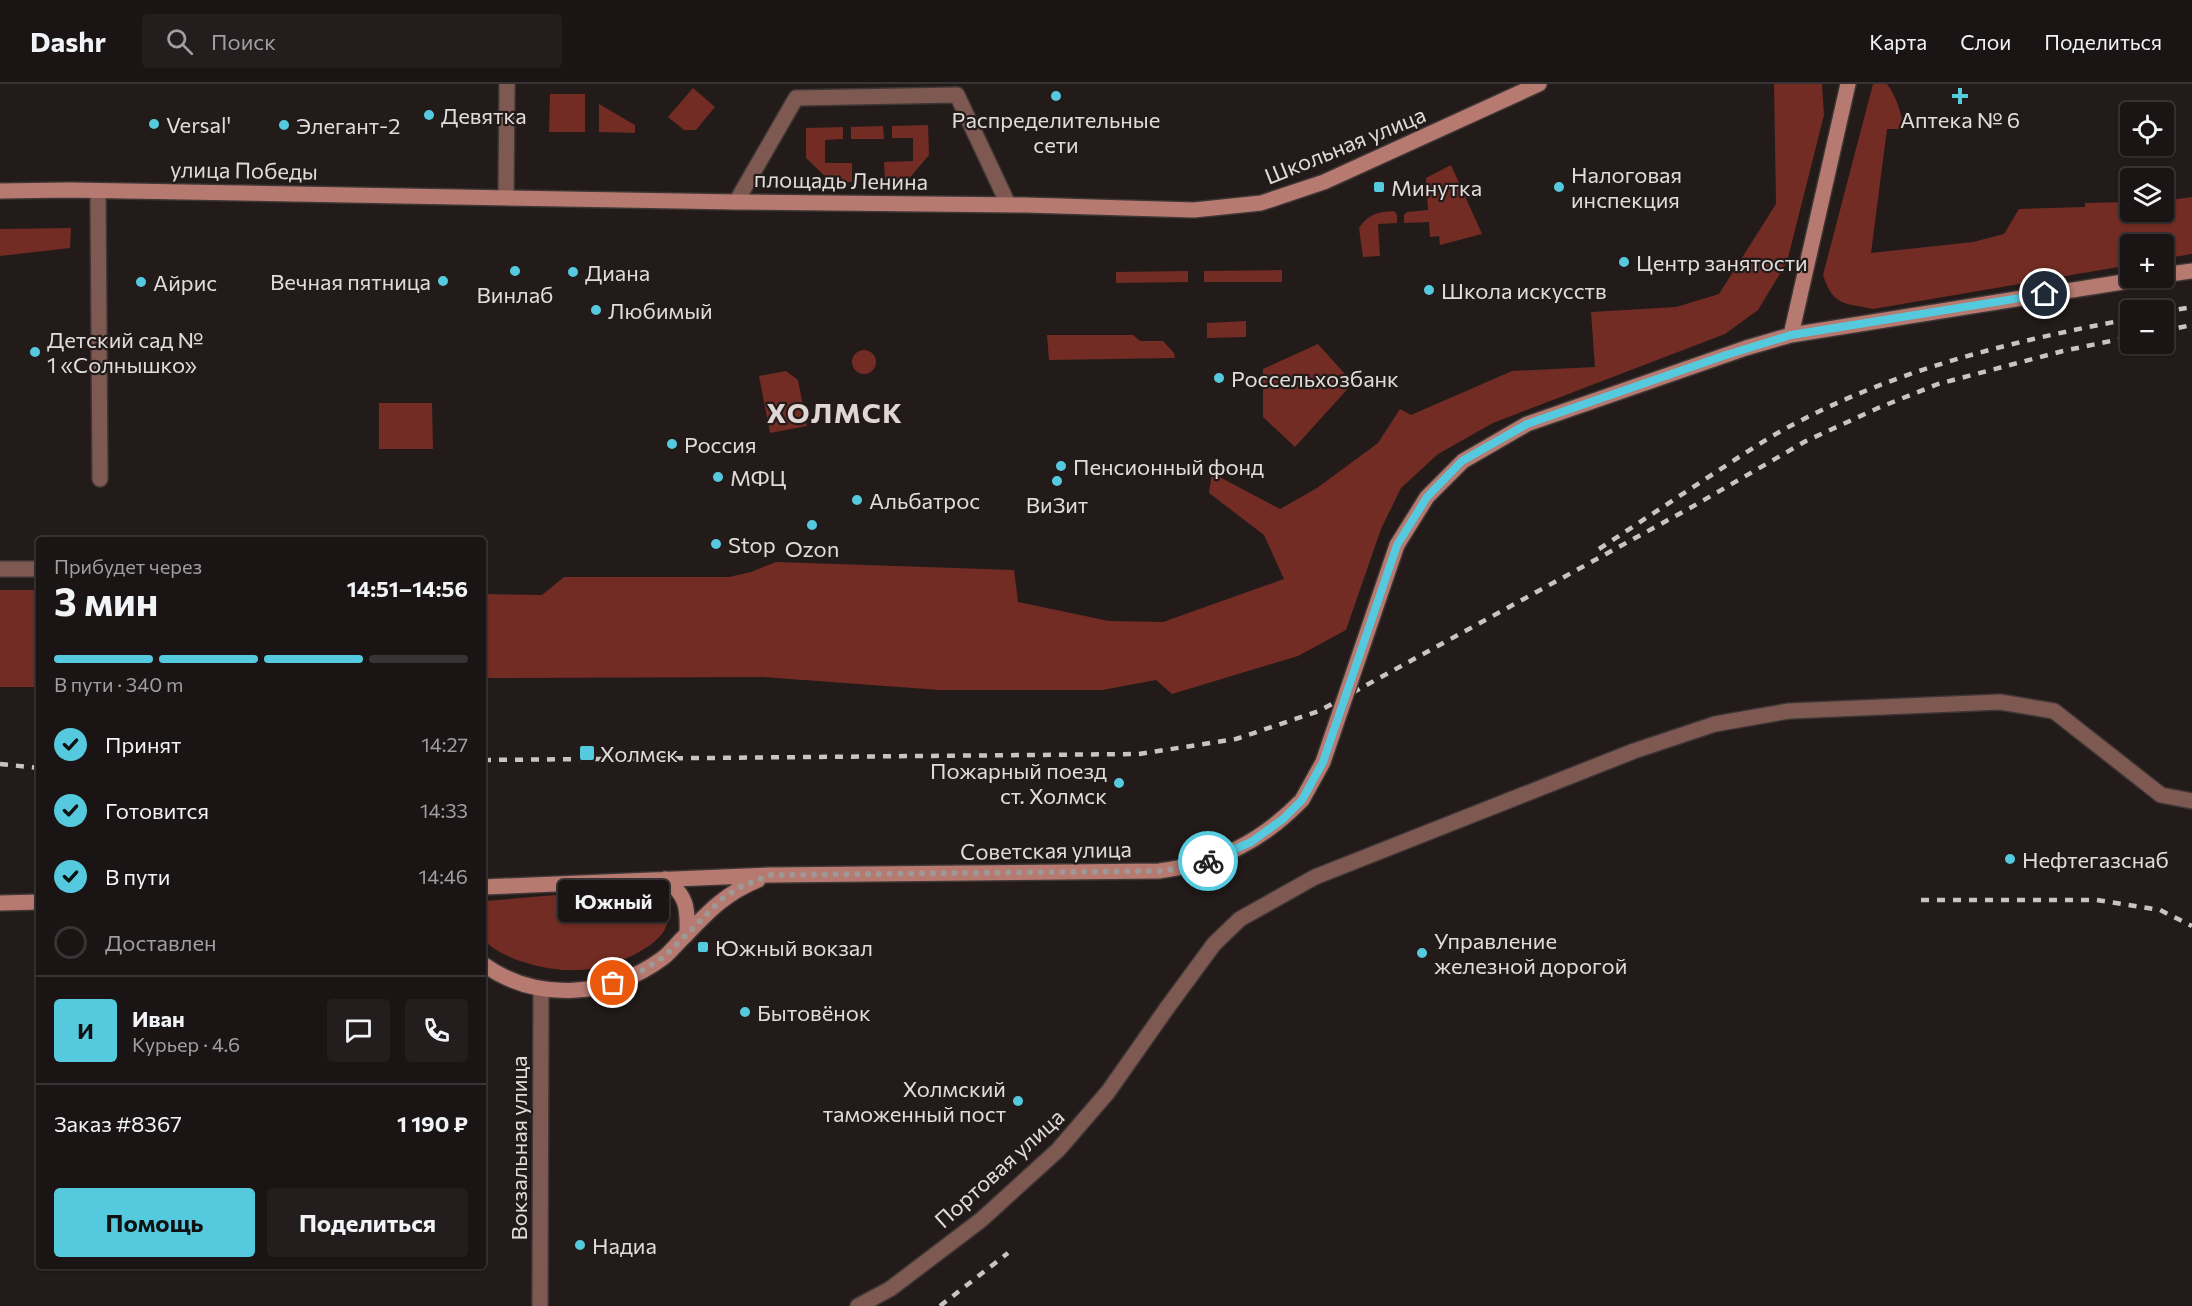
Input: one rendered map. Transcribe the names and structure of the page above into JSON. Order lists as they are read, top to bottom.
{
  "streets": {
    "main road": [
      "Школьная улица",
      "улица Победы",
      "площадь Ленина",
      "Советская улица"
    ],
    "street": ["Вокзальная улица", "Портовая улица"]
  },
  "crossings": [
    ["Школьная улица", "площадь Ленина"],
    ["улица Победы", "площадь Ленина"],
    ["Советская улица", "Вокзальная улица"]
  ],
  "districts": ["ХОЛМСК"],
  "places": {
    "other": [
      "Распределительные сети",
      "Девятка",
      "Versal'",
      "Элегант-2",
      "Налоговая инспекция",
      "Центр занятости",
      "Винлаб",
      "Диана",
      "Вечная пятница",
      "Айрис",
      "Школа искусств",
      "Любимый",
      "Детский сад № 1 «Солнышко»",
      "Россельхозбанк",
      "Россия",
      "Пенсионный фонд",
      "МФЦ",
      "ВиЗит",
      "Альбатрос",
      "Ozon",
      "Stop",
      "Пожарный поезд ст. Холмск",
      "Нефтегазснаб",
      "Управление железной дорогой",
      "Южный",
      "Бытовёнок",
      "Холмский таможенный пост",
      "Надиа"
    ],
    "health": ["Аптека № 6"],
    "transit": ["Минутка", "Холмск", "Южный вокзал"]
  },
  "page": {
    "header": "Dashr",
    "search": "Поиск",
    "nav": ["Карта", "Слои", "Поделиться"],
    "map_buttons": ["+", "−"],
    "heading": ["3 мин", "Прибудет через", "14:51–14:56"],
    "panel": [
      "Иван",
      "Курьер · 4.6",
      "Заказ #8367",
      "1 190 ₽"
    ],
    "bar": "В пути · 340 m",
    "list": [
      ["Принят", "14:27"],
      ["Готовится", "14:33"],
      ["В пути", "14:46"],
      "Доставлен"
    ],
    "bubble": "Южный",
    "round": "И",
    "buttons": ["Помощь", "Поделиться"]
  }
}
